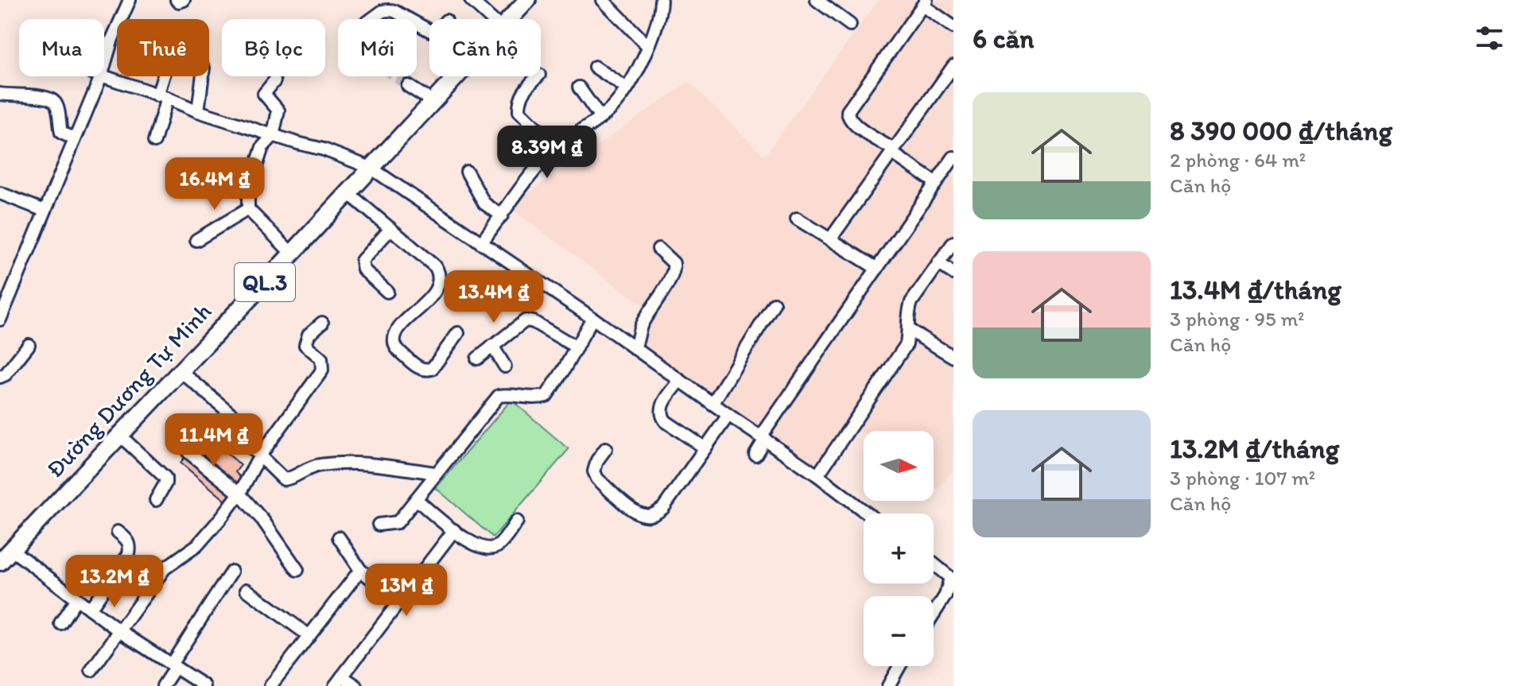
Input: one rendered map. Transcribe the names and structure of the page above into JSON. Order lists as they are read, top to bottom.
{
  "streets": {
    "highway": ["QL.3", "Đường Dương Tự Minh"]
  },
  "north": "right",
  "page": {
    "heading": "6 căn",
    "chip": [
      "Mua",
      "Thuê",
      "Bộ lọc",
      "Mới",
      "Căn hộ"
    ],
    "list": [
      {
        "name": "8 390 000 ₫/tháng",
        "note": "2 phòng · 64 m² · Căn hộ"
      },
      {
        "name": "13.4M ₫/tháng",
        "note": "3 phòng · 95 m² · Căn hộ"
      },
      {
        "name": "13.2M ₫/tháng",
        "note": "3 phòng · 107 m² · Căn hộ"
      }
    ],
    "price": [
      "8.39M ₫",
      "16.4M ₫",
      "13.4M ₫",
      "11.4M ₫",
      "13.2M ₫",
      "13M ₫"
    ],
    "map_buttons": ["+", "−"]
  }
}
